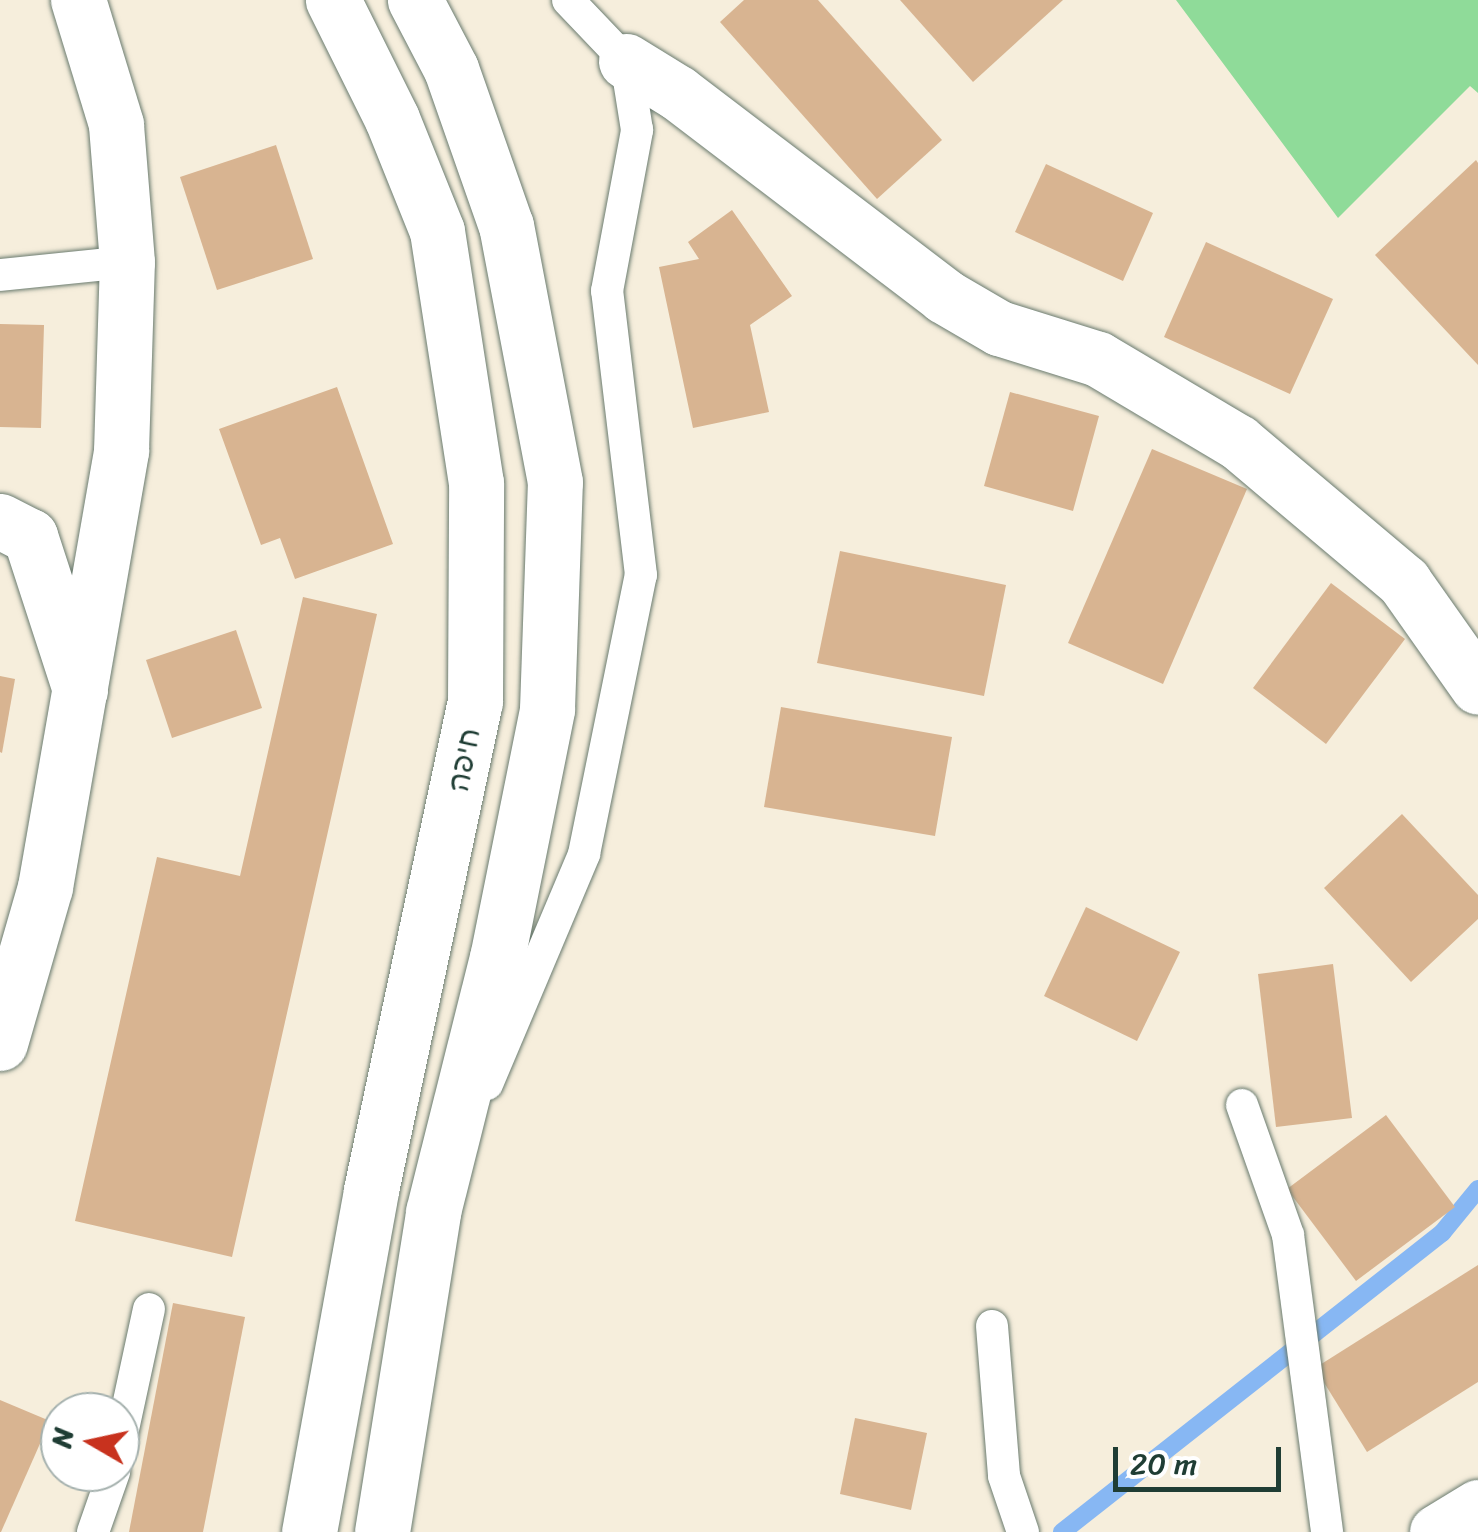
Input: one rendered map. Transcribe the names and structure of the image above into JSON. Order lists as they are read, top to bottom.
{
  "streets": {
    "main road": ["חיפה"]
  },
  "scale_bar": "20 m",
  "north": "left"
}
